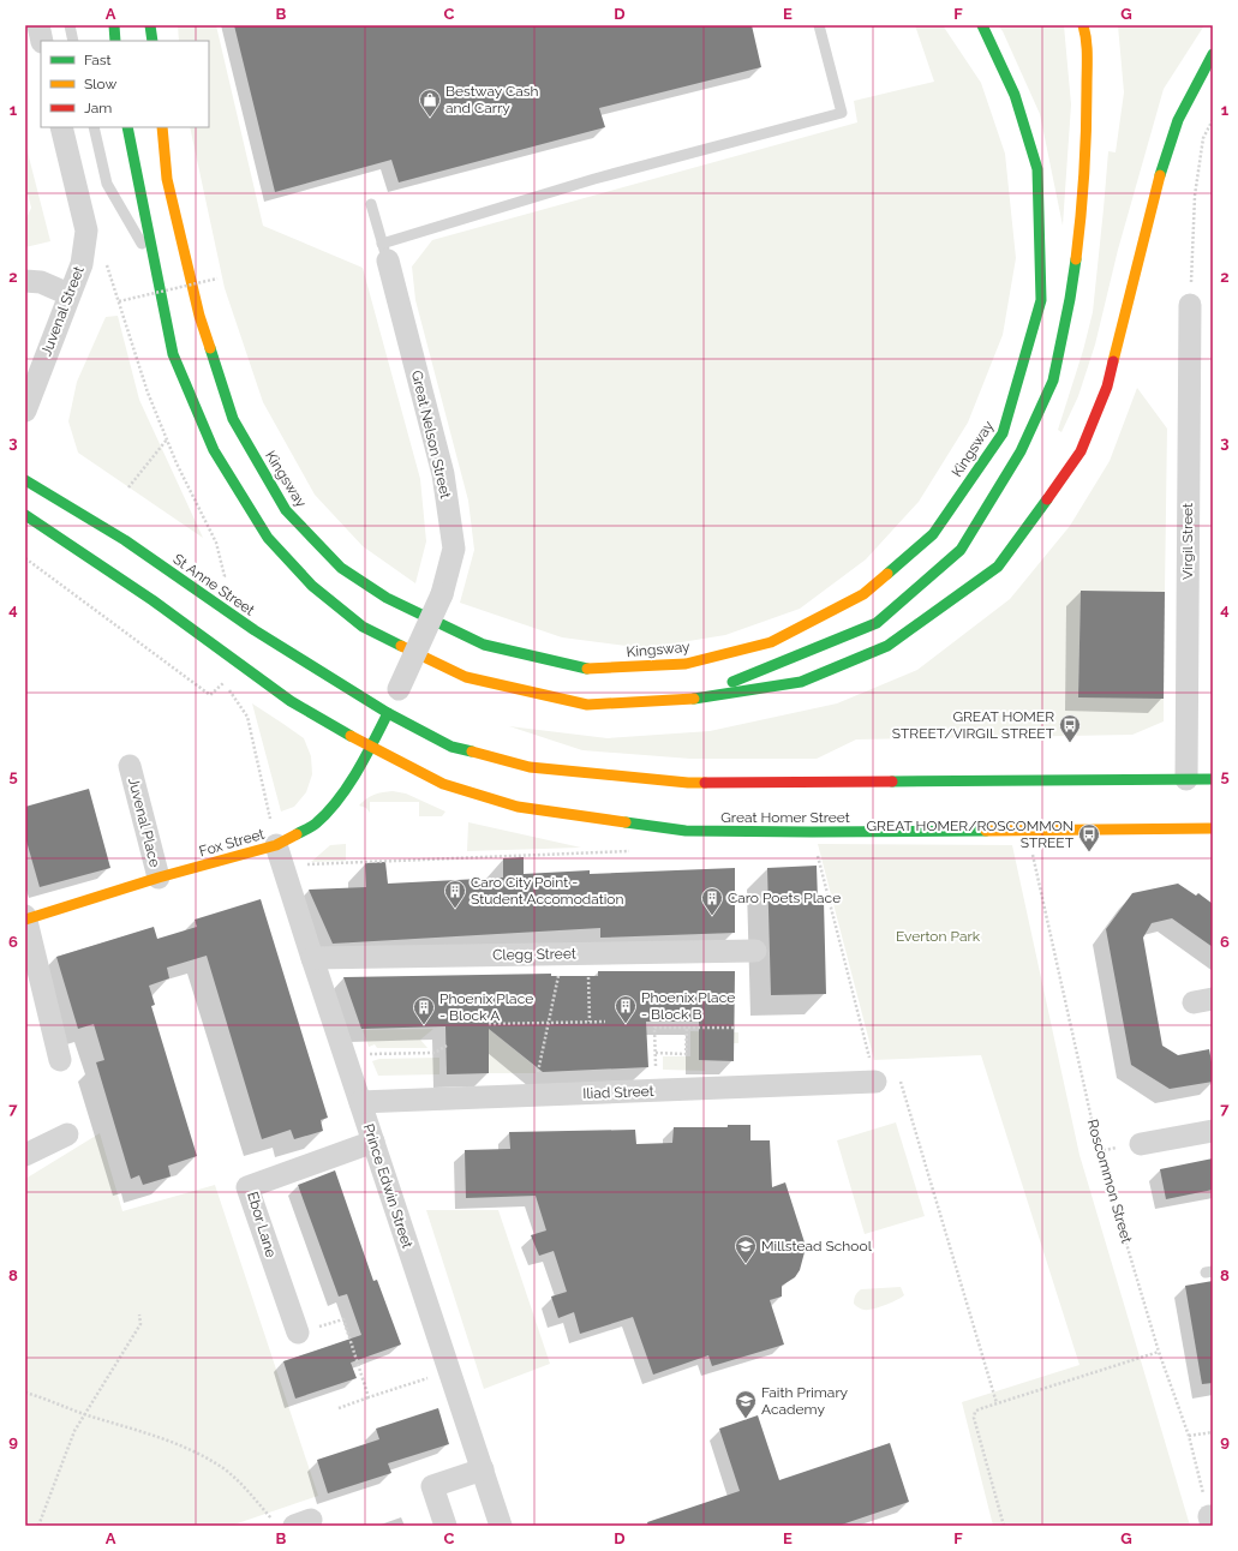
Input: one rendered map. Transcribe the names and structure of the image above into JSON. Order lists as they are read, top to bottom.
{
  "streets": {
    "main road": [
      "Kingsway",
      "St Anne Street",
      "Great Homer Street",
      "Fox Street"
    ],
    "street": [
      "Juvenal Street",
      "Great Nelson Street",
      "Virgil Street",
      "Juvenal Place",
      "Clegg Street",
      "Iliad Street",
      "Prince Edwin Street",
      "Ebor Lane"
    ],
    "path": ["Roscommon Street"]
  },
  "crossings": [
    ["Great Nelson Street", "St Anne Street"],
    ["Great Nelson Street", "Fox Street"],
    ["St Anne Street", "Fox Street"],
    ["Great Homer Street", "Fox Street"],
    ["Great Homer Street", "Roscommon Street"],
    ["Juvenal Place", "Fox Street"],
    ["Fox Street", "Prince Edwin Street"],
    ["Clegg Street", "Prince Edwin Street"],
    ["Iliad Street", "Prince Edwin Street"],
    ["Prince Edwin Street", "Ebor Lane"]
  ],
  "parks": ["Everton Park"],
  "places": {
    "shop": ["Bestway Cash and Carry"],
    "bus stop": ["GREAT HOMER STREET/VIRGIL STREET", "GREAT HOMER/ROSCOMMON STREET"],
    "building": [
      "Caro City Point - Student Accomodation",
      "Caro Poets Place",
      "Phoenix Place - Block B",
      "Phoenix Place - Block A"
    ],
    "school or university": ["Millstead School", "Faith Primary Academy"]
  },
  "legend": ["Fast", "Slow", "Jam"],
  "grid": {
    "columns": [
      "A",
      "B",
      "C",
      "D",
      "E",
      "F",
      "G"
    ],
    "rows": [
      "1",
      "2",
      "3",
      "4",
      "5",
      "6",
      "7",
      "8",
      "9"
    ]
  }
}
